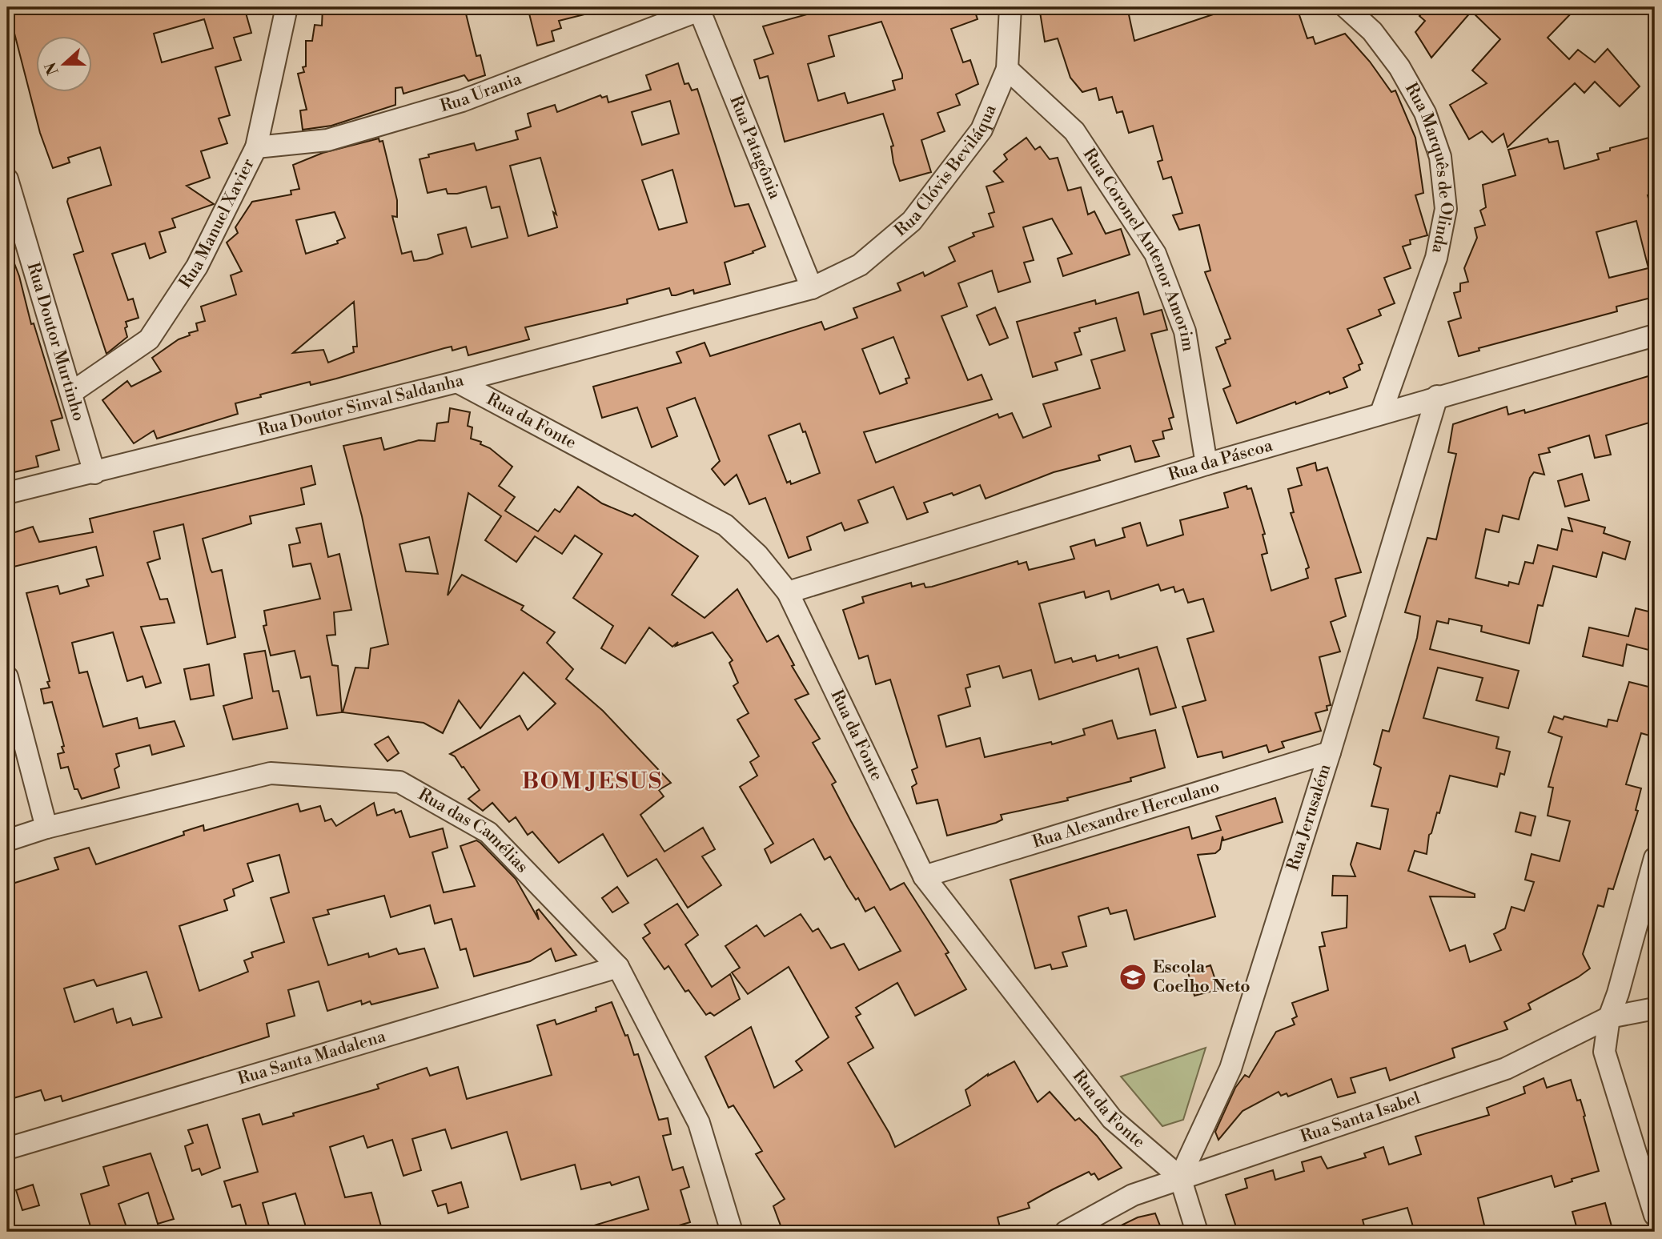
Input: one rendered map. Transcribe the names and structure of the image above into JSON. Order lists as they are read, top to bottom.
{
  "streets": {
    "street": [
      "Rua Urania",
      "Rua Patagônia",
      "Rua Clóvis Beviláqua",
      "Rua Marquês de Olinda",
      "Rua Manuel Xavier",
      "Rua Coronel Antenor Amorim",
      "Rua Doutor Murtinho",
      "Rua Doutor Sinval Saldanha",
      "Rua da Fonte",
      "Rua da Páscoa",
      "Rua Alexandre Herculano",
      "Rua Jerusalém",
      "Rua das Camélias",
      "Rua Santa Madalena",
      "Rua Santa Isabel"
    ]
  },
  "crossings": [
    ["Rua Urania", "Rua Patagônia"],
    ["Rua Urania", "Rua Manuel Xavier"],
    ["Rua Patagônia", "Rua Clóvis Beviláqua"],
    ["Rua Patagônia", "Rua Doutor Sinval Saldanha"],
    ["Rua Clóvis Beviláqua", "Rua Coronel Antenor Amorim"],
    ["Rua Clóvis Beviláqua", "Rua Doutor Sinval Saldanha"],
    ["Rua Marquês de Olinda", "Rua da Páscoa"],
    ["Rua Manuel Xavier", "Rua Doutor Murtinho"],
    ["Rua Coronel Antenor Amorim", "Rua da Páscoa"],
    ["Rua Doutor Murtinho", "Rua Doutor Sinval Saldanha"],
    ["Rua Doutor Sinval Saldanha", "Rua da Fonte"],
    ["Rua da Fonte", "Rua da Páscoa"],
    ["Rua da Fonte", "Rua Alexandre Herculano"],
    ["Rua da Fonte", "Rua Jerusalém"],
    ["Rua da Fonte", "Rua Santa Isabel"],
    ["Rua da Páscoa", "Rua Jerusalém"],
    ["Rua Alexandre Herculano", "Rua Jerusalém"],
    ["Rua Jerusalém", "Rua Santa Isabel"],
    ["Rua das Camélias", "Rua Santa Madalena"]
  ],
  "districts": ["BOM JESUS"],
  "places": {
    "school or university": ["Escola Coelho Neto"]
  },
  "north": "left"
}
